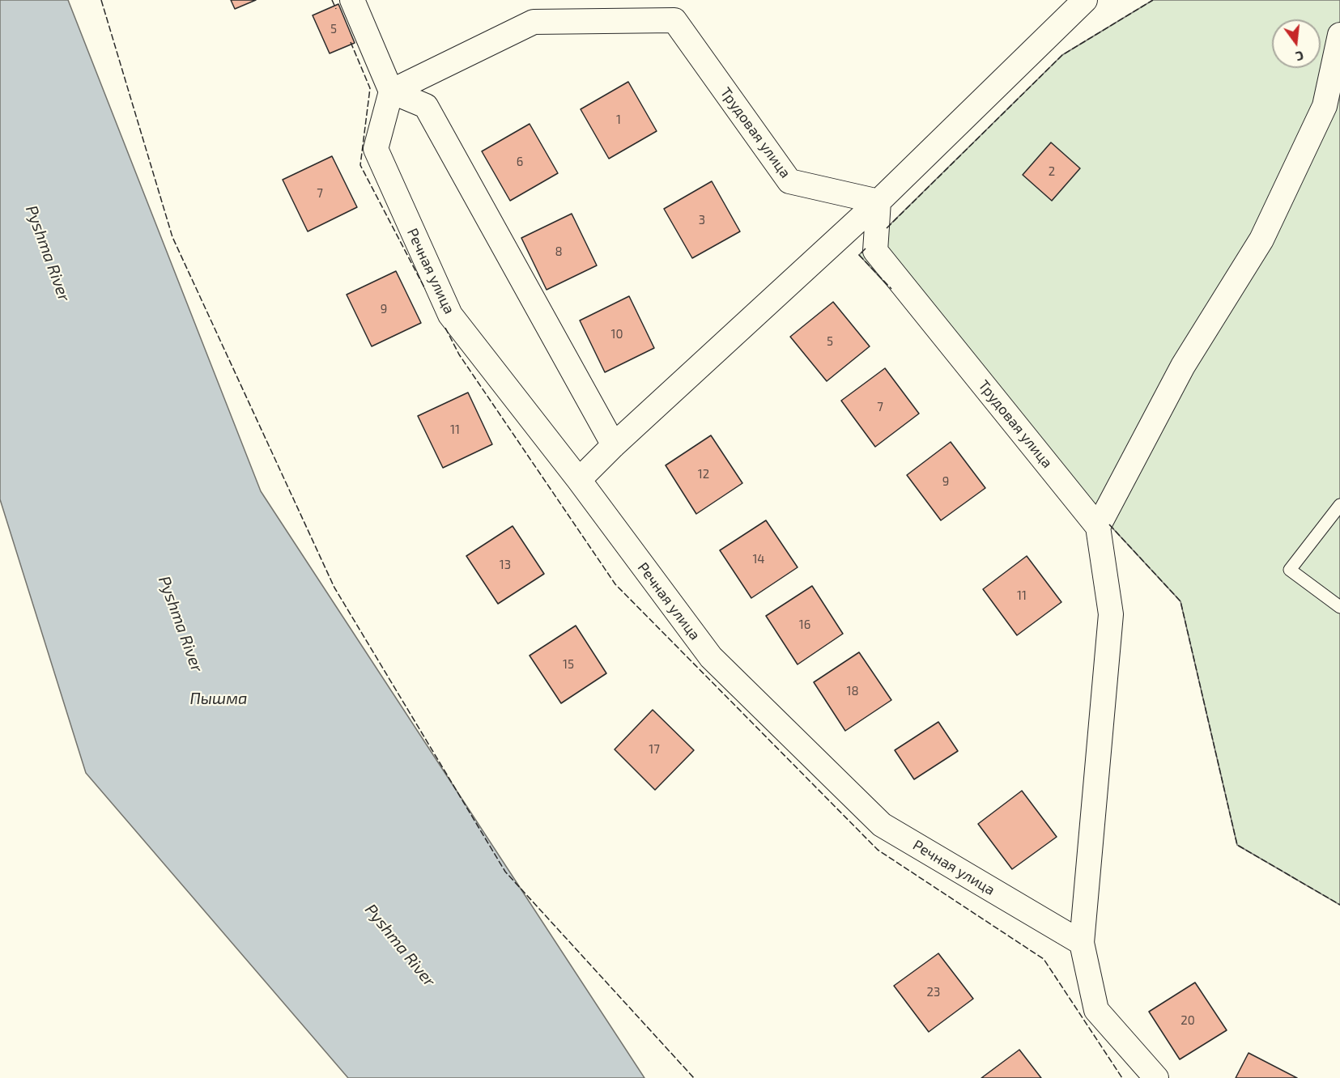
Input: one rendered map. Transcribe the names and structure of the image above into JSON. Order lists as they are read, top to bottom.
{
  "streets": {
    "street": ["Трудовая улица", "Речная улица"]
  },
  "crossings": [
    ["Трудовая улица", "Речная улица"]
  ],
  "water": ["Pyshma River", "Пышма"],
  "house_numbers": [
    "5",
    "1",
    "6",
    "2",
    "7",
    "3",
    "8",
    "9",
    "10",
    "5",
    "7",
    "11",
    "12",
    "9",
    "14",
    "13",
    "11",
    "16",
    "15",
    "18",
    "17",
    "23",
    "20"
  ],
  "north": "bottom"
}
